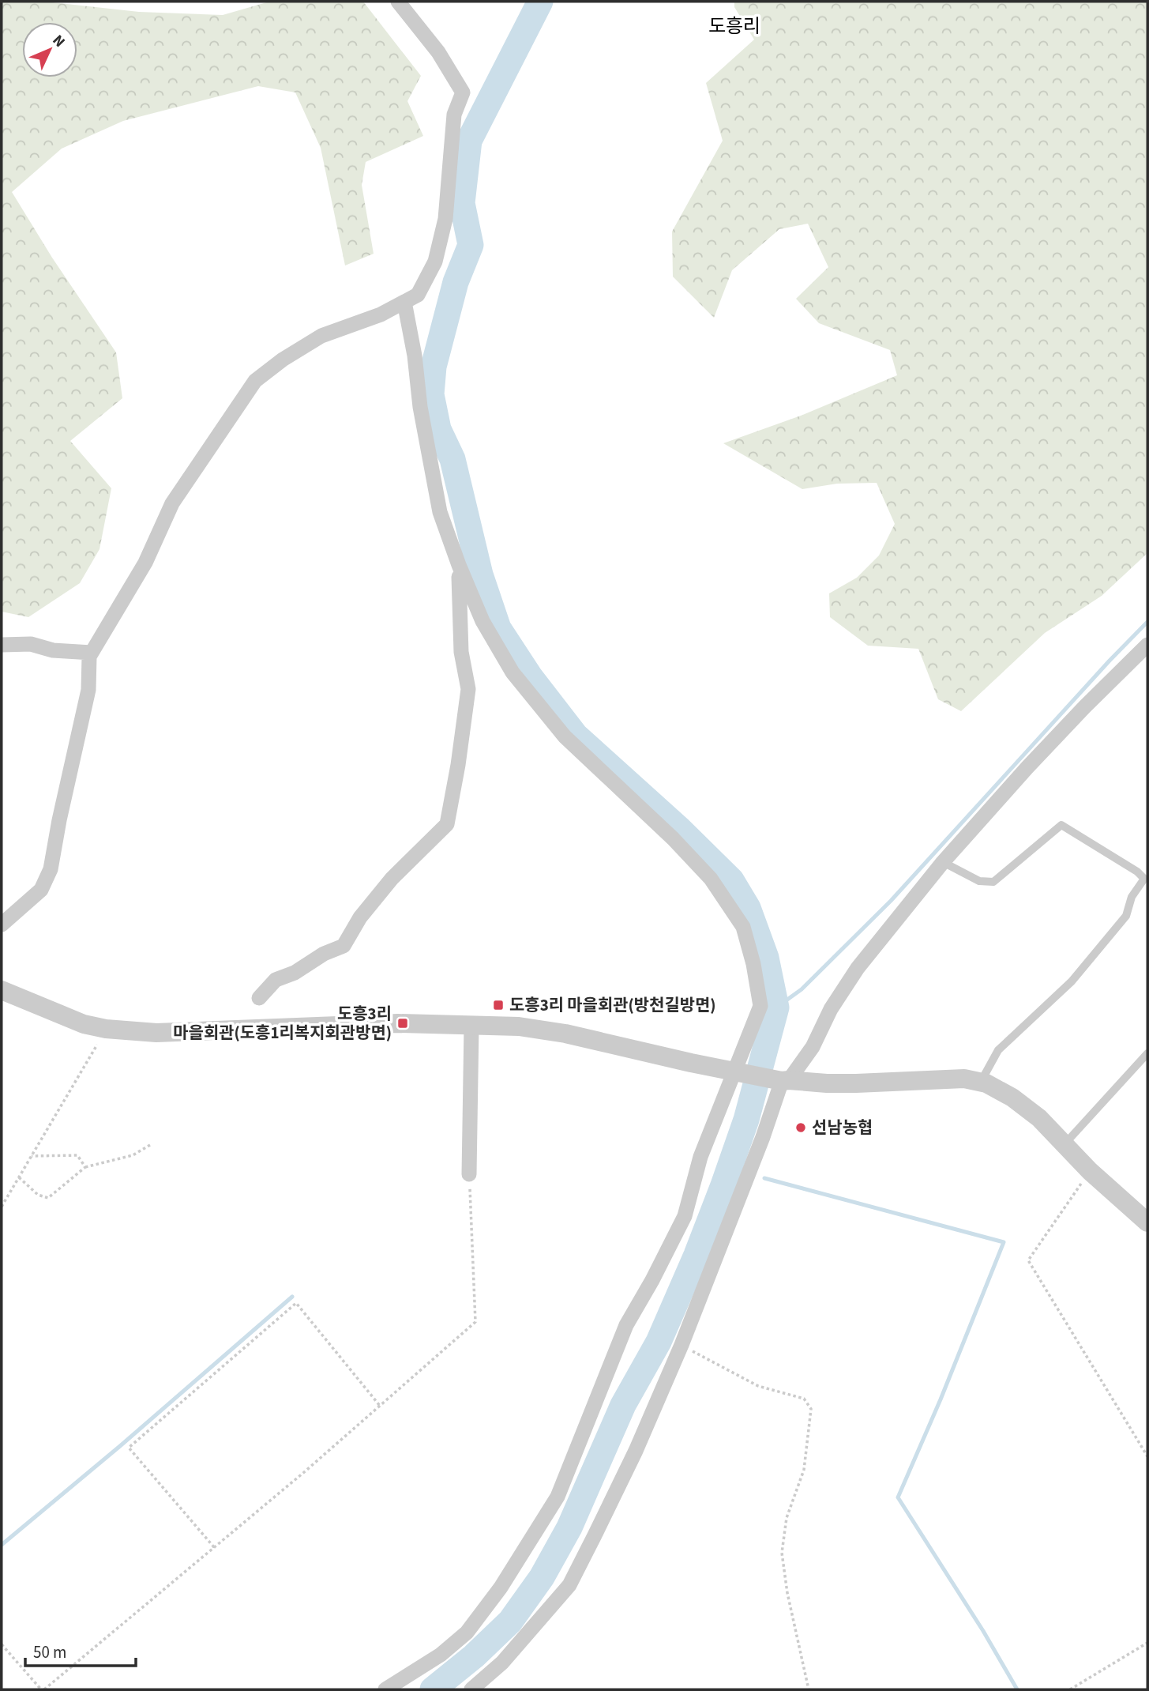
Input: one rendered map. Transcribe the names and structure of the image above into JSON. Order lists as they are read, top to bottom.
{
  "districts": ["도흥리"],
  "places": {
    "transit": ["도흥3리 마을회관(방천길방면)", "도흥3리 마을회관(도흥1리복지회관방면)"],
    "other": ["선남농협"]
  },
  "scale_bar": "50 m",
  "north": "top right"
}
